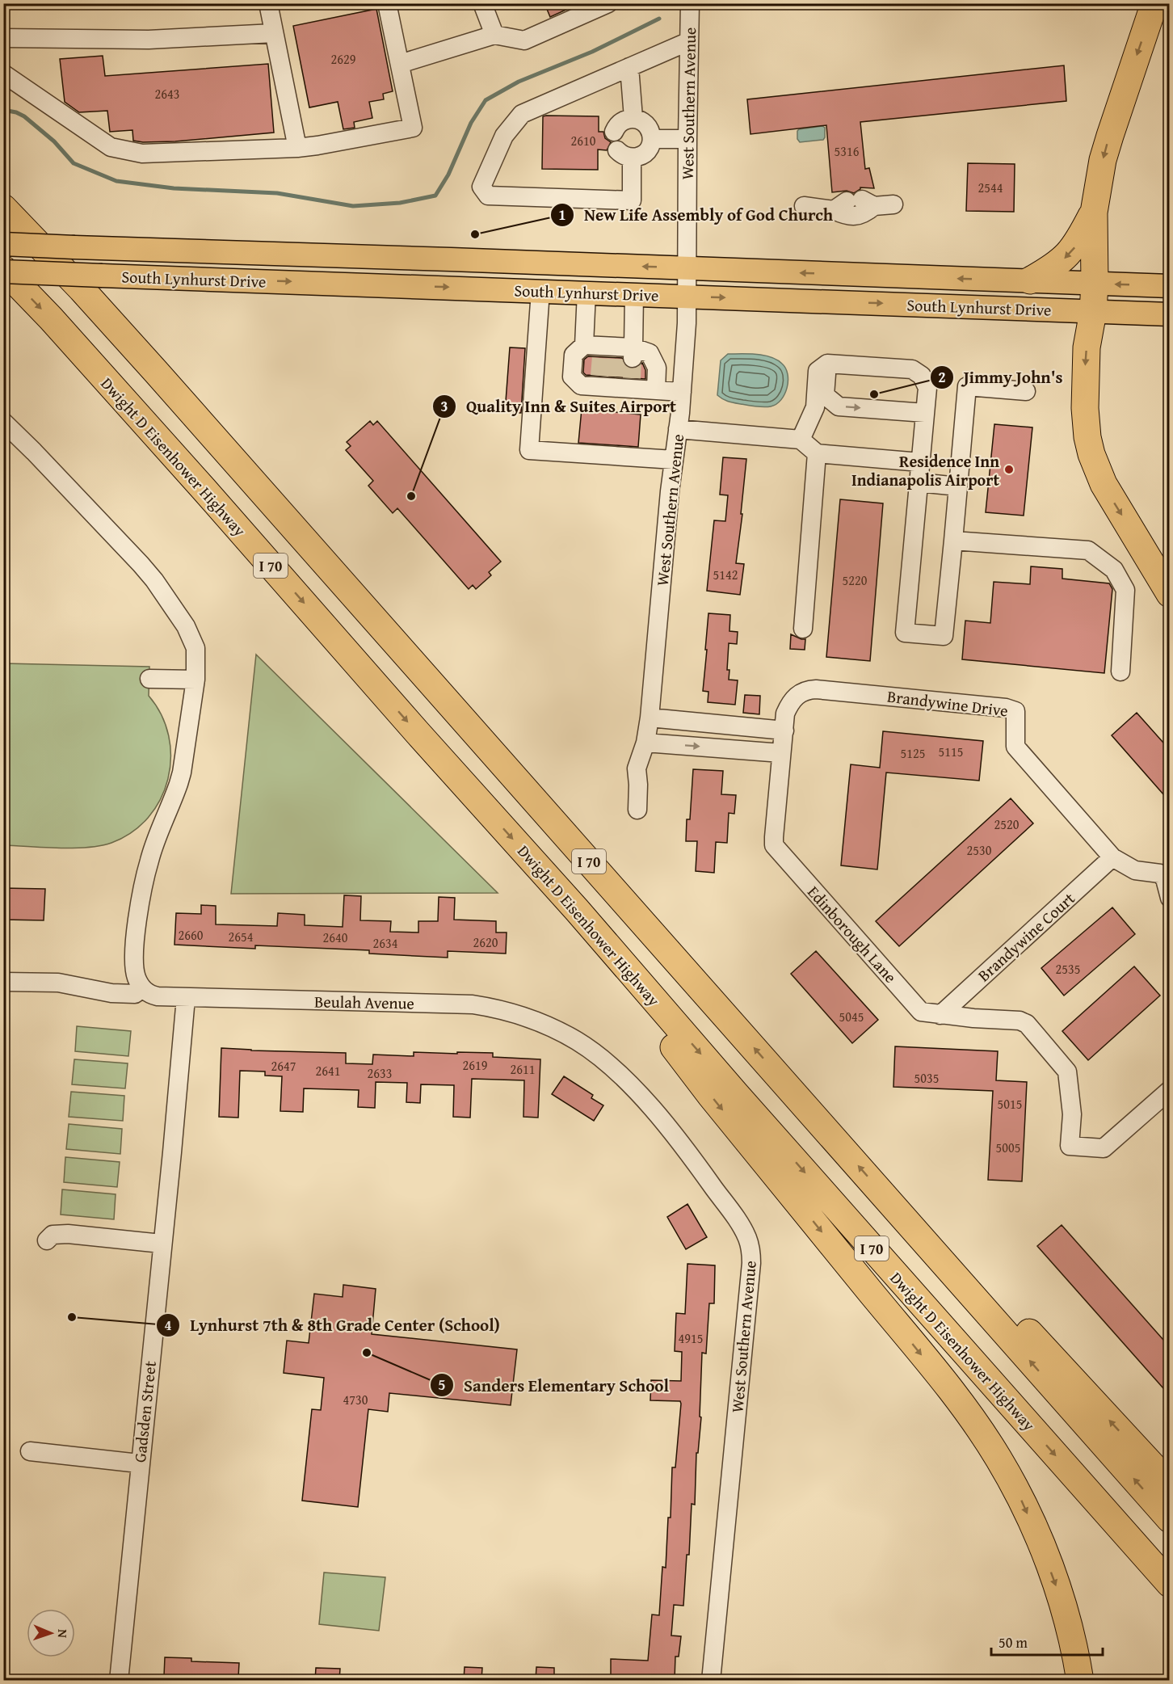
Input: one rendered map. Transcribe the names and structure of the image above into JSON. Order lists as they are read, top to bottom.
{
  "streets": {
    "highway": ["Dwight D Eisenhower Highway", "I 70"],
    "main road": ["South Lynhurst Drive"],
    "street": [
      "West Southern Avenue",
      "Brandywine Drive",
      "Edinborough Lane",
      "Brandywine Court",
      "Beulah Avenue",
      "Gadsden Street"
    ]
  },
  "crossings": [
    ["West Southern Avenue", "South Lynhurst Drive"],
    ["West Southern Avenue", "Beulah Avenue"],
    ["South Lynhurst Drive", "Dwight D Eisenhower Highway"],
    ["Brandywine Drive", "Edinborough Lane"],
    ["Brandywine Drive", "Brandywine Court"],
    ["Edinborough Lane", "Brandywine Court"],
    ["Beulah Avenue", "Gadsden Street"]
  ],
  "places": [
    "New Life Assembly of God Church",
    "Jimmy John's",
    "Residence Inn Indianapolis Airport",
    "Quality Inn & Suites Airport",
    "Lynhurst 7th & 8th Grade Center (School)",
    "Sanders Elementary School"
  ],
  "house_numbers": [
    "2629",
    "2643",
    "2610",
    "5316",
    "2544",
    "5142",
    "5220",
    "5115",
    "5125",
    "2520",
    "2530",
    "2660",
    "2654",
    "2640",
    "2620",
    "2634",
    "2535",
    "5045",
    "2619",
    "2647",
    "2611",
    "2641",
    "2633",
    "5035",
    "5015",
    "5005",
    "4915",
    "4730"
  ],
  "scale_bar": "50 m",
  "north": "right"
}
